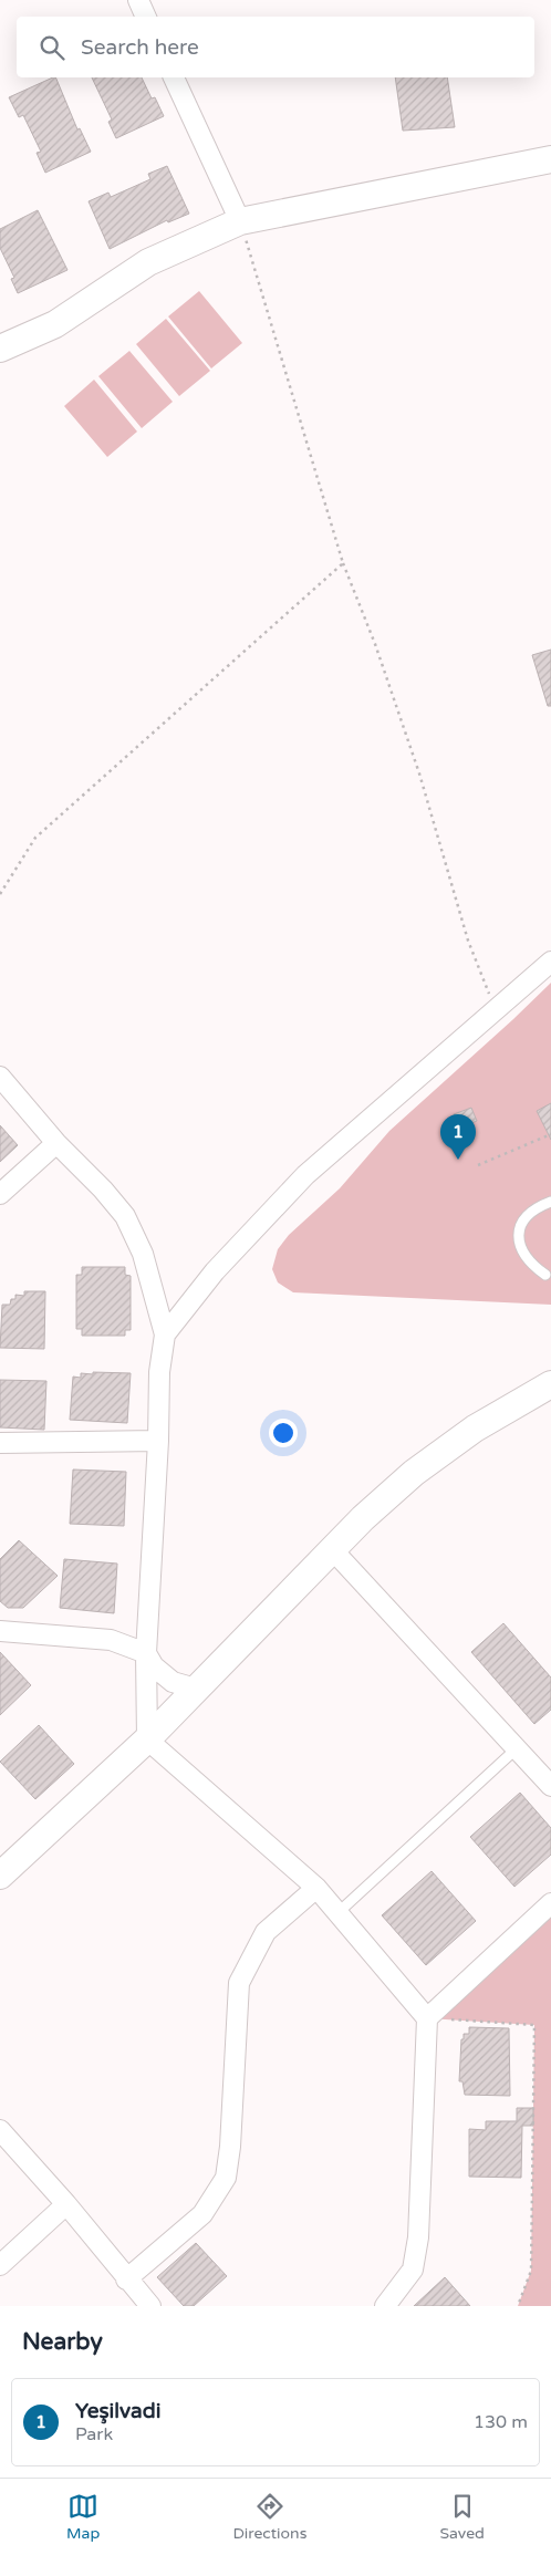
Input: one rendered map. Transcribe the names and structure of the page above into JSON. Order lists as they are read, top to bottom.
{
  "page": {
    "search": "Search here",
    "pins": "1",
    "heading": "Nearby",
    "list": [
      {
        "mark": "1",
        "name": "Yeşilvadi",
        "note": "Park",
        "value": "130 m"
      }
    ],
    "nav": ["Map", "Directions", "Saved"]
  }
}
